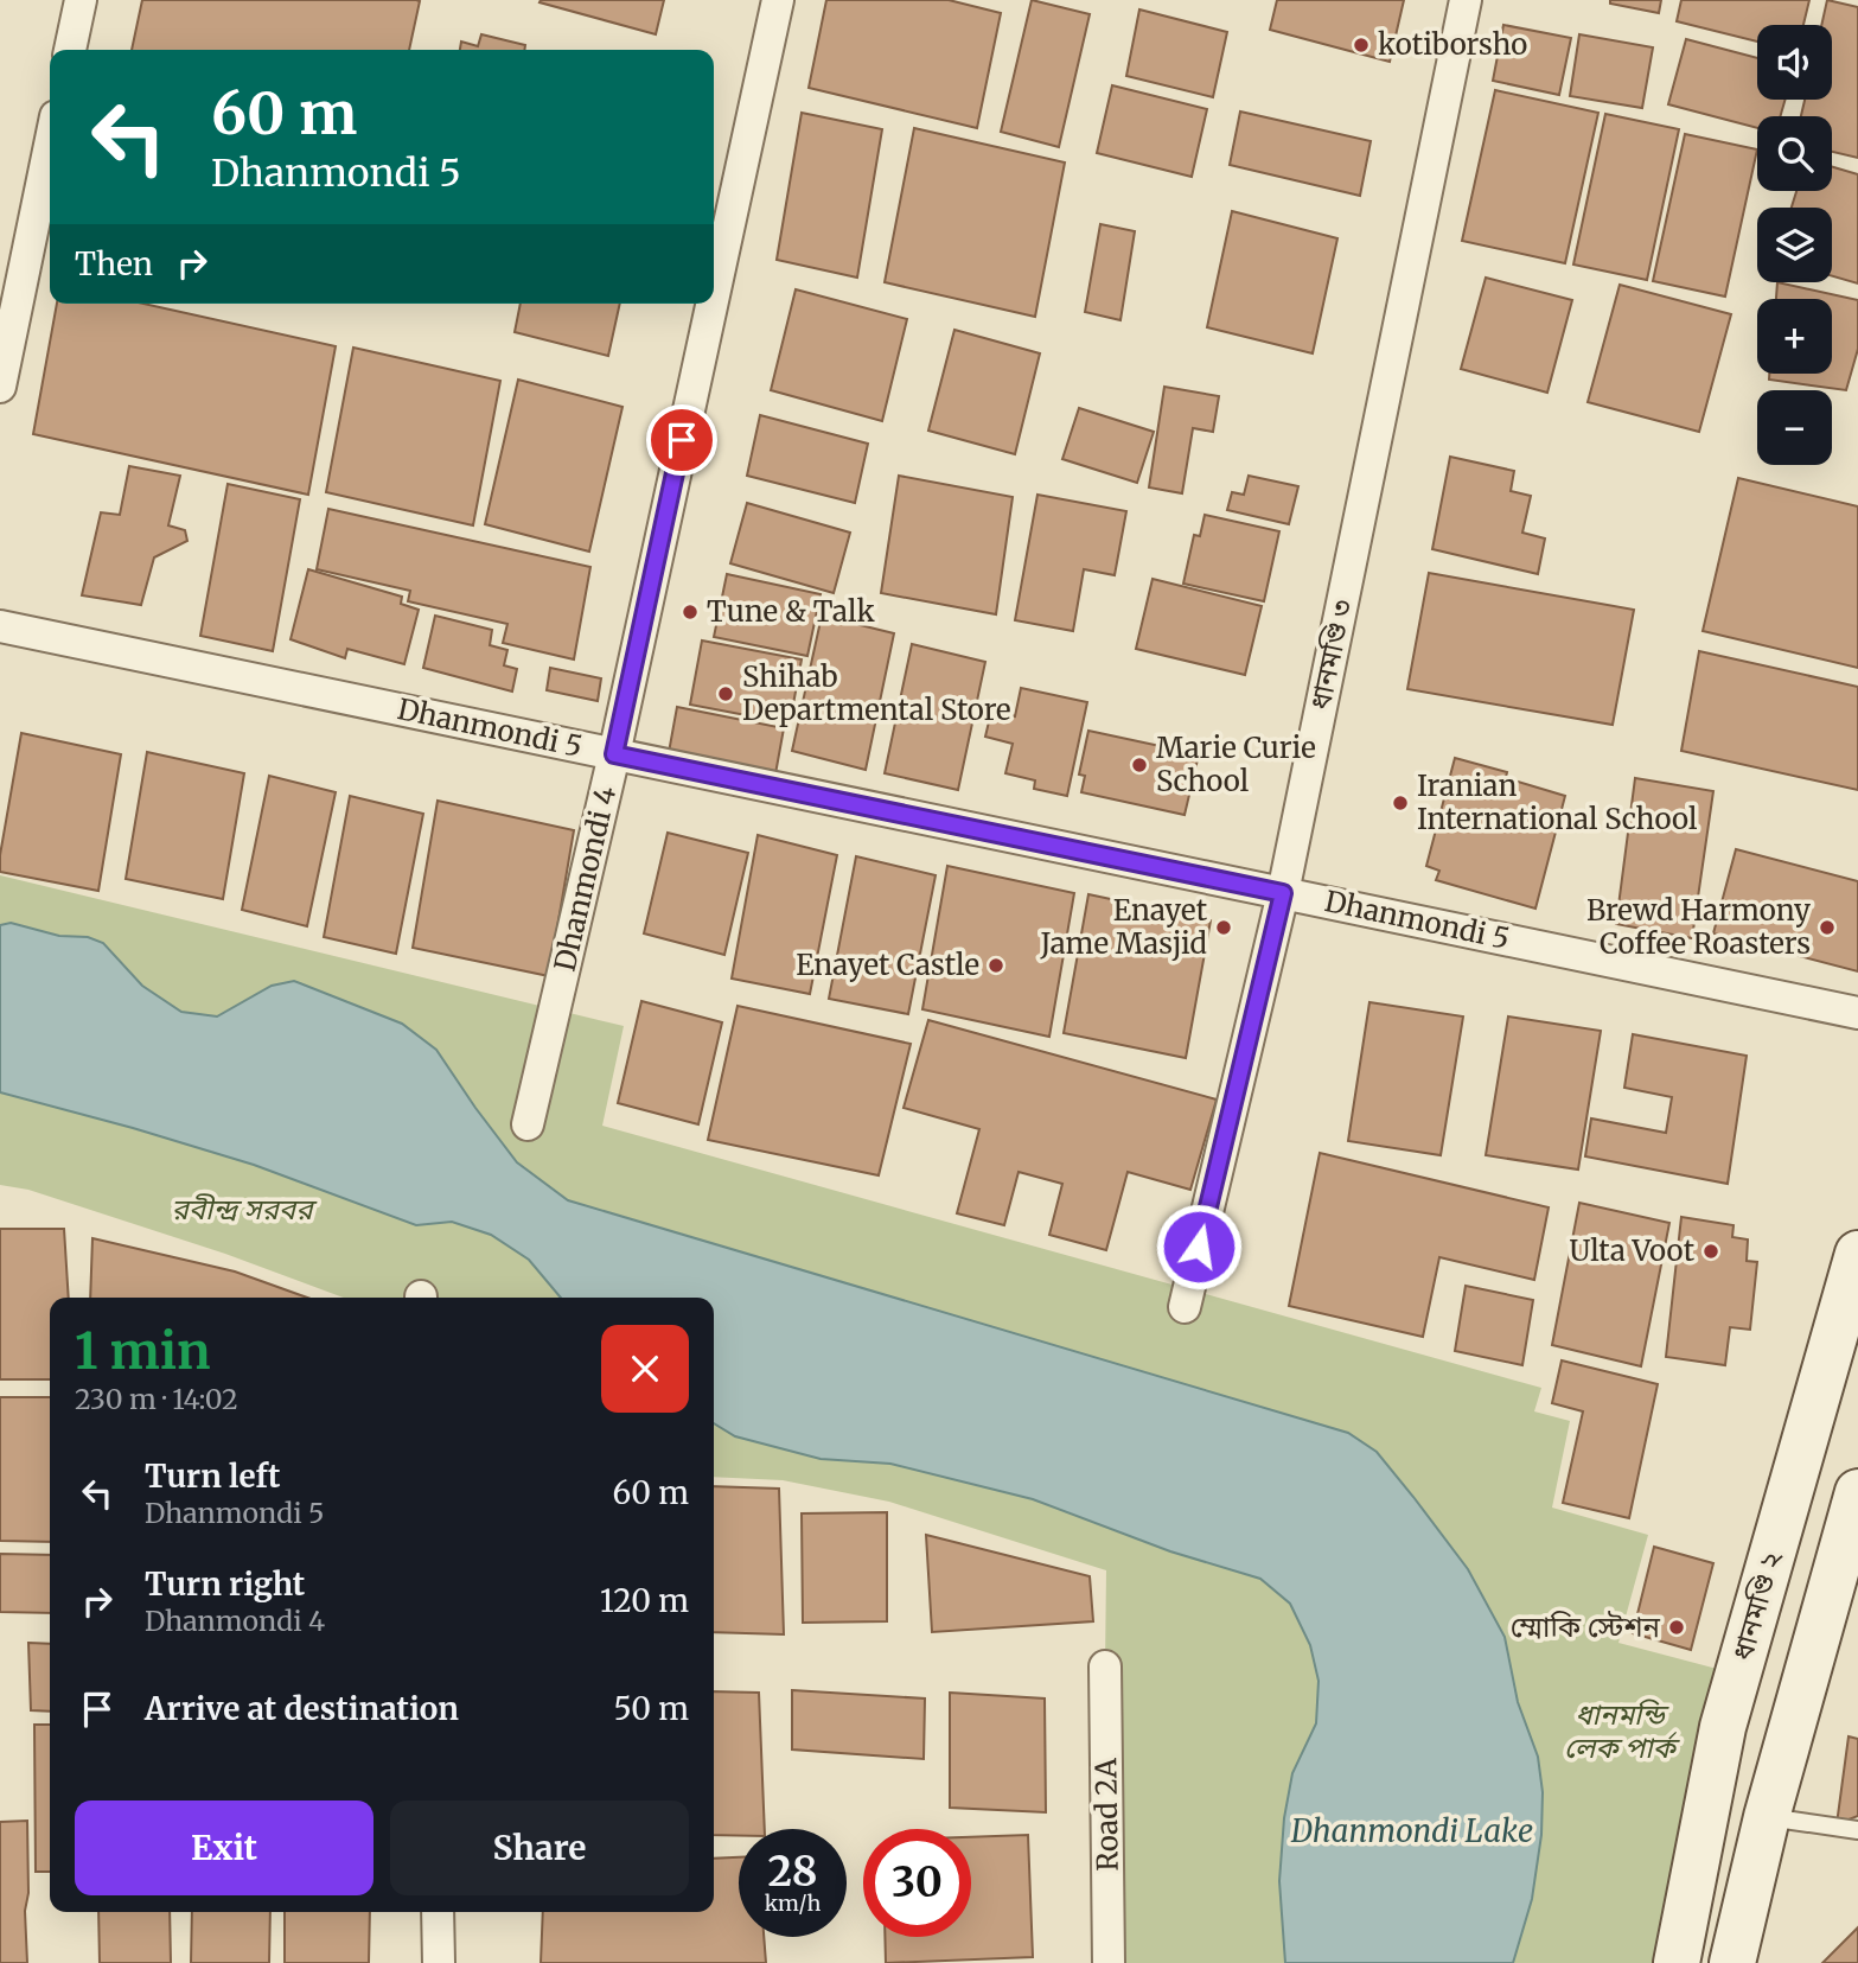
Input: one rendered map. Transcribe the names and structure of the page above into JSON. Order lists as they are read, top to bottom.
{
  "streets": {
    "main road": ["ধানমণ্ডি ২"],
    "street": [
      "ধানমণ্ডি ৩",
      "Dhanmondi 5",
      "Dhanmondi 4",
      "Road 2A"
    ]
  },
  "crossings": [
    ["ধানমণ্ডি ৩", "Dhanmondi 5"],
    ["Dhanmondi 5", "Dhanmondi 4"]
  ],
  "water": ["Dhanmondi Lake"],
  "parks": ["রবীন্দ্র সরবর", "ধানমন্ডি লেক পার্ক"],
  "places": [
    "kotiborsho",
    "Tune & Talk",
    "Shihab Departmental Store",
    "Marie Curie School",
    "Iranian International School",
    "Enayet Jame Masjid",
    "Brewd Harmony Coffee Roasters",
    "Enayet Castle",
    "Ulta Voot",
    "ম্মোকি স্টেশন"
  ],
  "page": {
    "map_buttons": ["+", "−"],
    "turn": ["60 m", "Dhanmondi 5"],
    "then": "Then",
    "heading": ["1 min", "230 m · 14:02"],
    "list": [
      {
        "name": "Turn left",
        "note": "Dhanmondi 5",
        "value": "60 m"
      },
      {
        "name": "Turn right",
        "note": "Dhanmondi 4",
        "value": "120 m"
      },
      {
        "name": "Arrive at destination",
        "value": "50 m"
      }
    ],
    "buttons": ["Exit", "Share"],
    "speed": "28 km/h",
    "limit": "30"
  }
}
